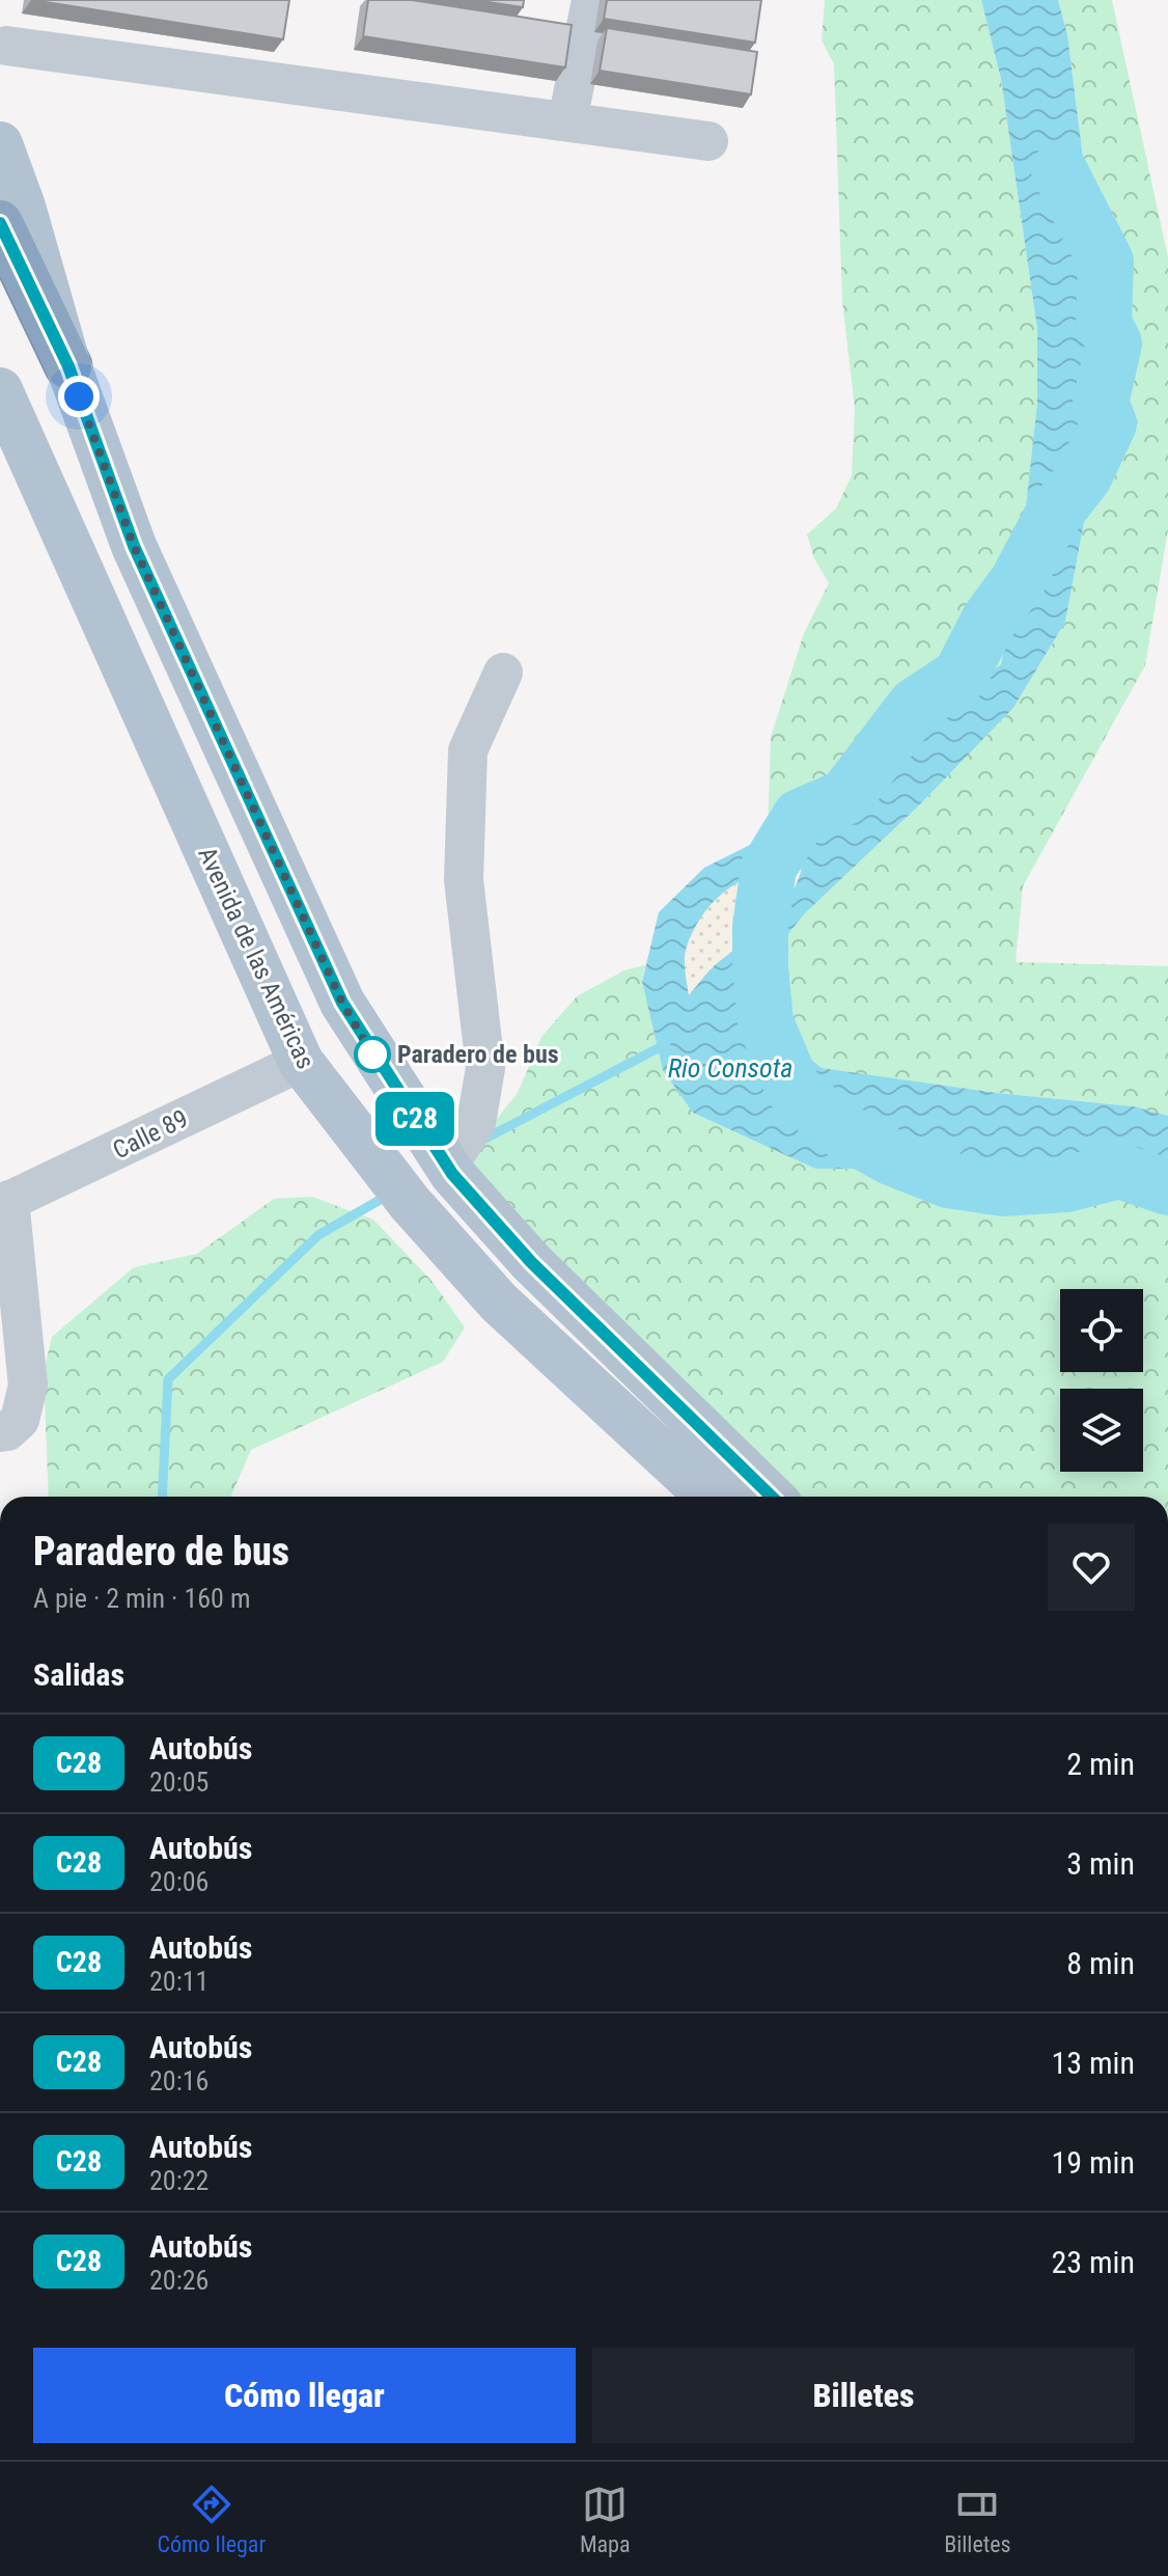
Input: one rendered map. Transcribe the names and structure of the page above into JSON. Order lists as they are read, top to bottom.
{
  "streets": {
    "main road": ["Avenida de las Américas"],
    "street": ["Calle 89"]
  },
  "crossings": [
    ["Avenida de las Américas", "Calle 89"]
  ],
  "water": ["Rio Consota"],
  "places": ["Paradero de bus"],
  "lines": ["bus line C28"],
  "page": {
    "on_map": "C28",
    "heading": [
      ["Paradero de bus", "A pie · 2 min · 160 m"],
      "Salidas"
    ],
    "list": [
      {
        "mark": "C28",
        "name": "Autobús",
        "note": "20:05",
        "value": "2 min"
      },
      {
        "mark": "C28",
        "name": "Autobús",
        "note": "20:06",
        "value": "3 min"
      },
      {
        "mark": "C28",
        "name": "Autobús",
        "note": "20:11",
        "value": "8 min"
      },
      {
        "mark": "C28",
        "name": "Autobús",
        "note": "20:16",
        "value": "13 min"
      },
      {
        "mark": "C28",
        "name": "Autobús",
        "note": "20:22",
        "value": "19 min"
      },
      {
        "mark": "C28",
        "name": "Autobús",
        "note": "20:26",
        "value": "23 min"
      }
    ],
    "buttons": ["Cómo llegar", "Billetes"],
    "tabs": ["Cómo llegar", "Mapa", "Billetes"]
  }
}
